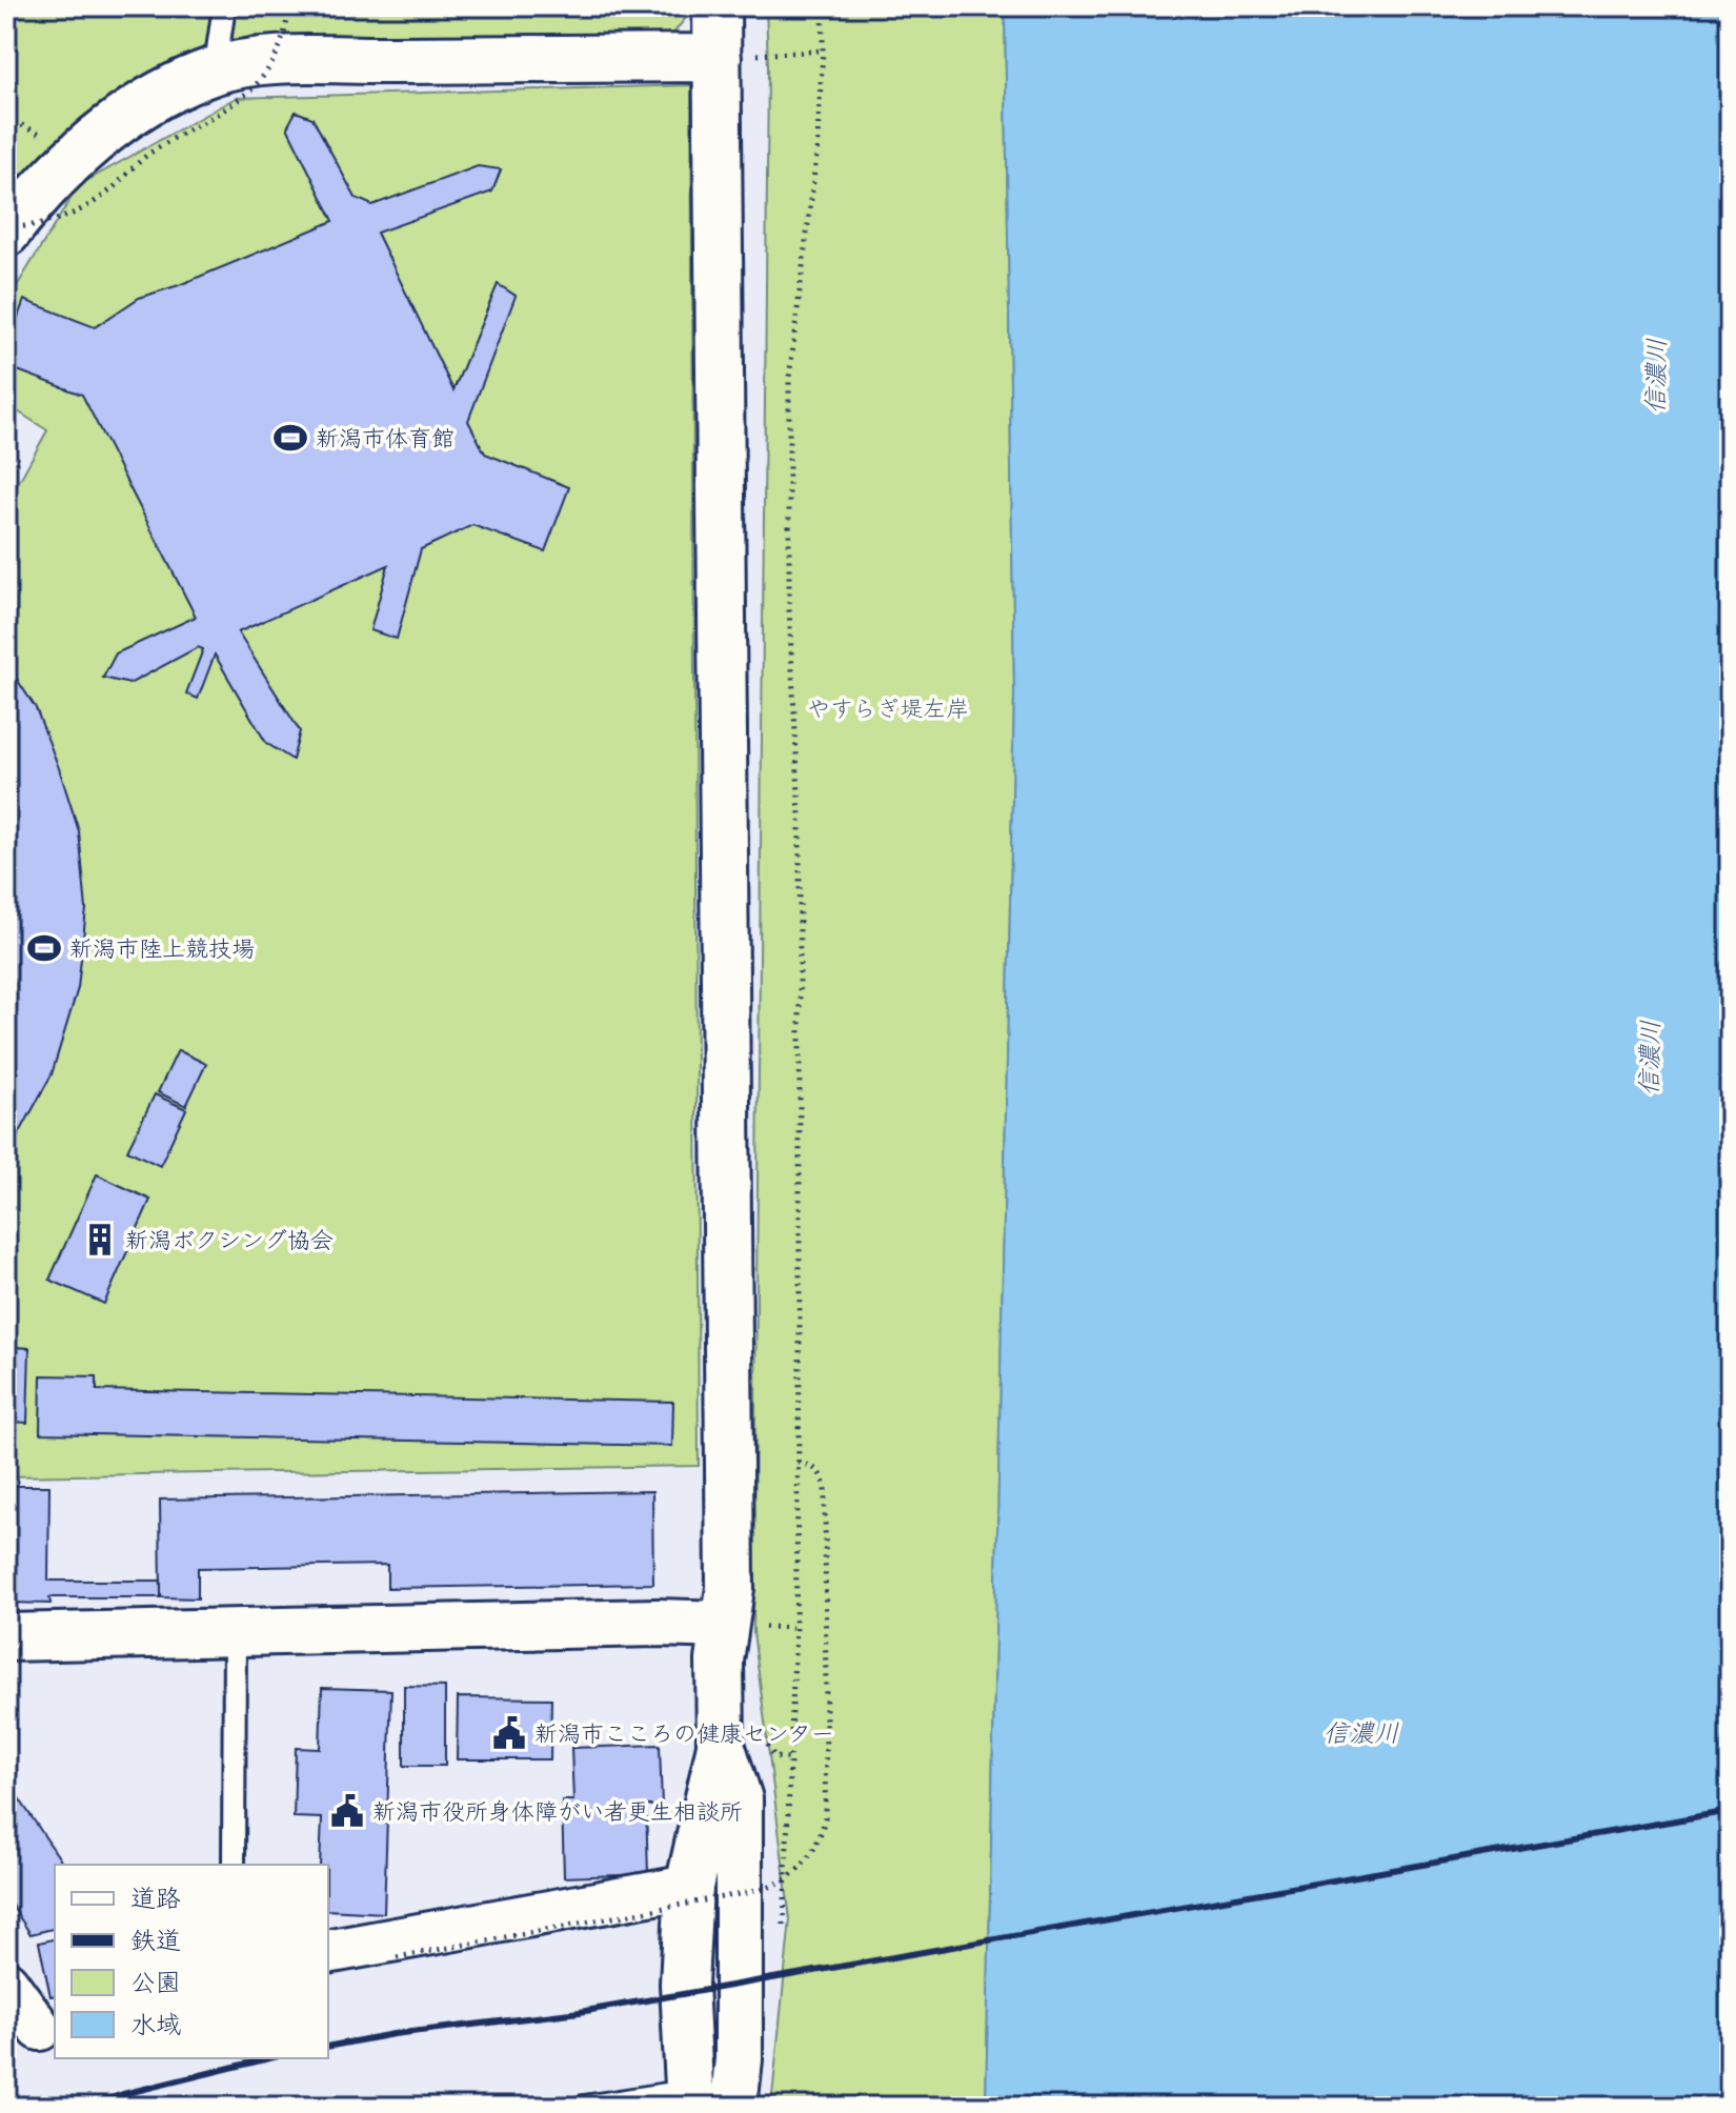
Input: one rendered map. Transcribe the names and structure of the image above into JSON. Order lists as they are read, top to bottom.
{
  "water": ["信濃川"],
  "parks": ["やすらぎ堤左岸"],
  "places": {
    "sports": ["新潟市体育館", "新潟市陸上競技場"],
    "building": ["新潟ボクシング協会"],
    "public building": ["新潟市こころの健康センター", "新潟市役所身体障がい者更生相談所"]
  },
  "legend": [
    "道路",
    "鉄道",
    "公園",
    "水域"
  ]
}
